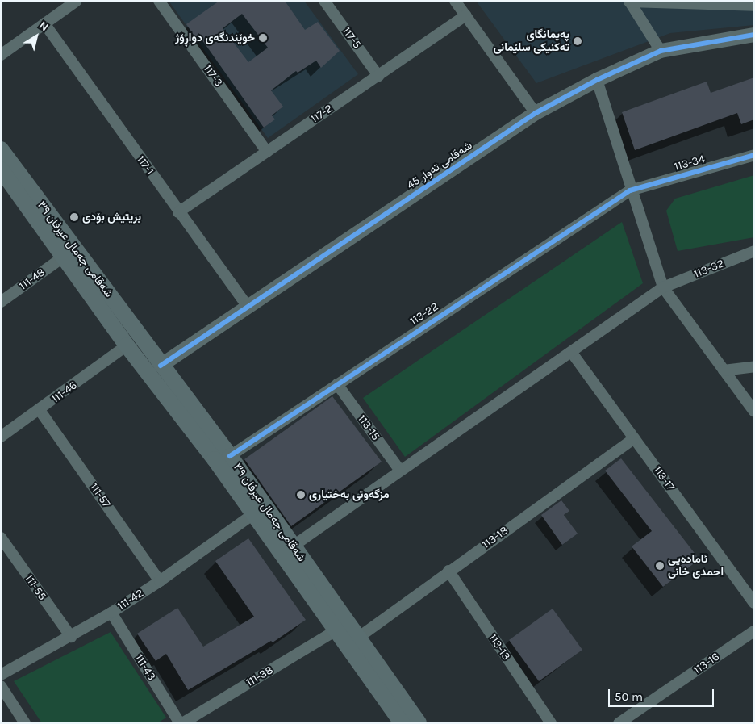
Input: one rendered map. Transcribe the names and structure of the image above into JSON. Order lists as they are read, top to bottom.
{
  "streets": {
    "main road": ["شەقامی جەمال عیرفان ٣٩"],
    "street": [
      "117-5",
      "117-3",
      "117-2",
      "113-34",
      "117-1",
      "شەقامی تەوار 45",
      "113-32",
      "111-48",
      "113-22",
      "111-46",
      "113-15",
      "113-17",
      "111-57",
      "113-18",
      "111-55",
      "111-42",
      "113-13",
      "113-16",
      "111-43",
      "111-38"
    ]
  },
  "crossings": [
    ["117-5", "117-2"],
    ["117-3", "117-2"],
    ["117-2", "117-1"],
    ["113-34", "113-22"],
    ["117-1", "شەقامی تەوار 45"],
    ["شەقامی تەوار 45", "شەقامی جەمال عیرفان ٣٩"],
    ["شەقامی جەمال عیرفان ٣٩", "113-32"],
    ["شەقامی جەمال عیرفان ٣٩", "111-48"],
    ["شەقامی جەمال عیرفان ٣٩", "113-22"],
    ["شەقامی جەمال عیرفان ٣٩", "111-46"],
    ["شەقامی جەمال عیرفان ٣٩", "113-18"],
    ["شەقامی جەمال عیرفان ٣٩", "111-42"],
    ["شەقامی جەمال عیرفان ٣٩", "111-38"],
    ["113-32", "113-15"],
    ["113-22", "113-15"],
    ["111-46", "111-57"],
    ["113-17", "113-18"],
    ["111-57", "111-42"],
    ["113-18", "113-13"],
    ["111-55", "111-42"],
    ["111-42", "111-43"],
    ["111-43", "111-38"]
  ],
  "places": [
    "خوێندنگەی دواڕۆژ",
    "پەیمانگای تەکنیکی سلێمانی",
    "بریتیش بۆدی",
    "مزگەوتی بەختیاری",
    "ئامادەیی احمدی خانی"
  ],
  "scale_bar": "50 m",
  "north": "top right"
}
